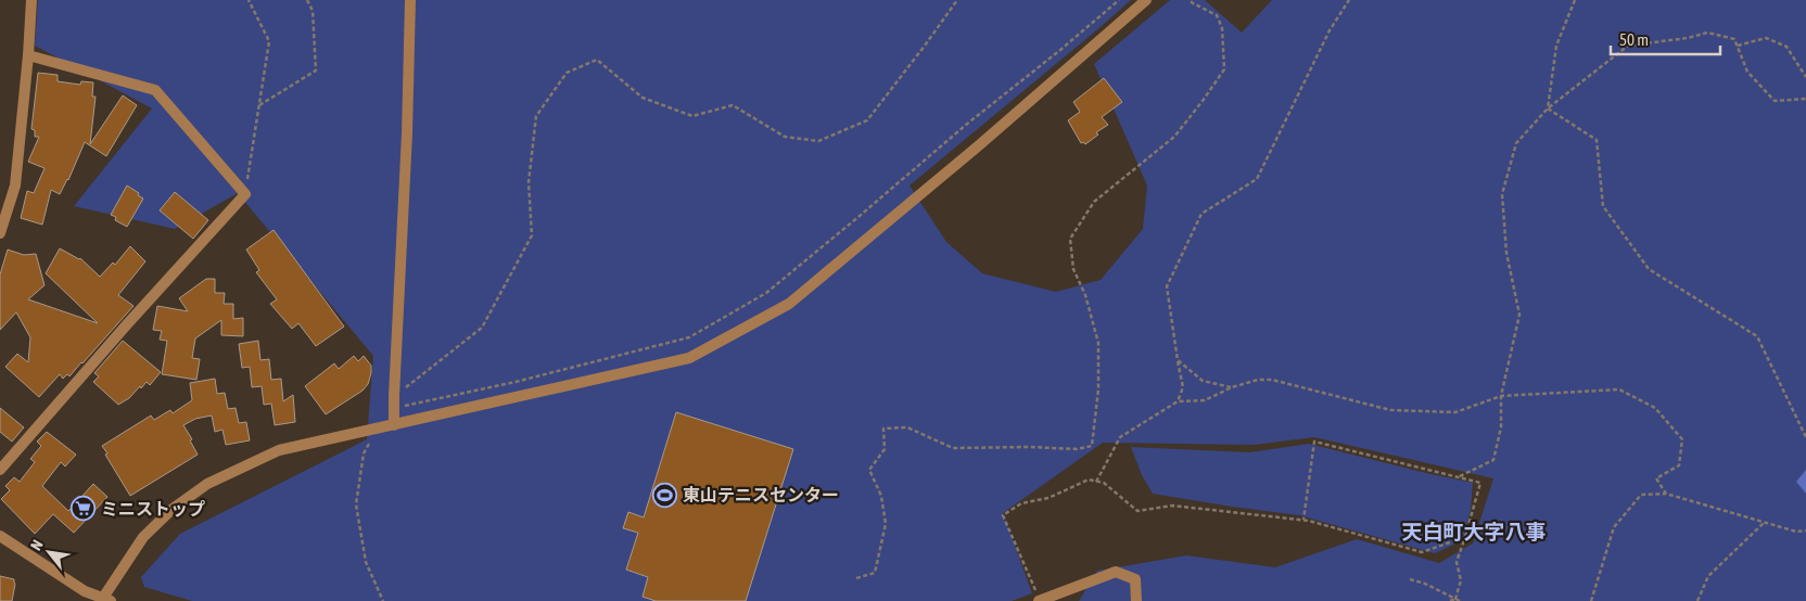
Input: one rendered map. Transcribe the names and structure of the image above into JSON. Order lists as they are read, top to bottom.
{
  "districts": ["天白町大字八事"],
  "places": {
    "sports": ["東山テニスセンター"],
    "supermarket": ["ミニストップ"]
  },
  "scale_bar": "50 m",
  "north": "top left"
}
